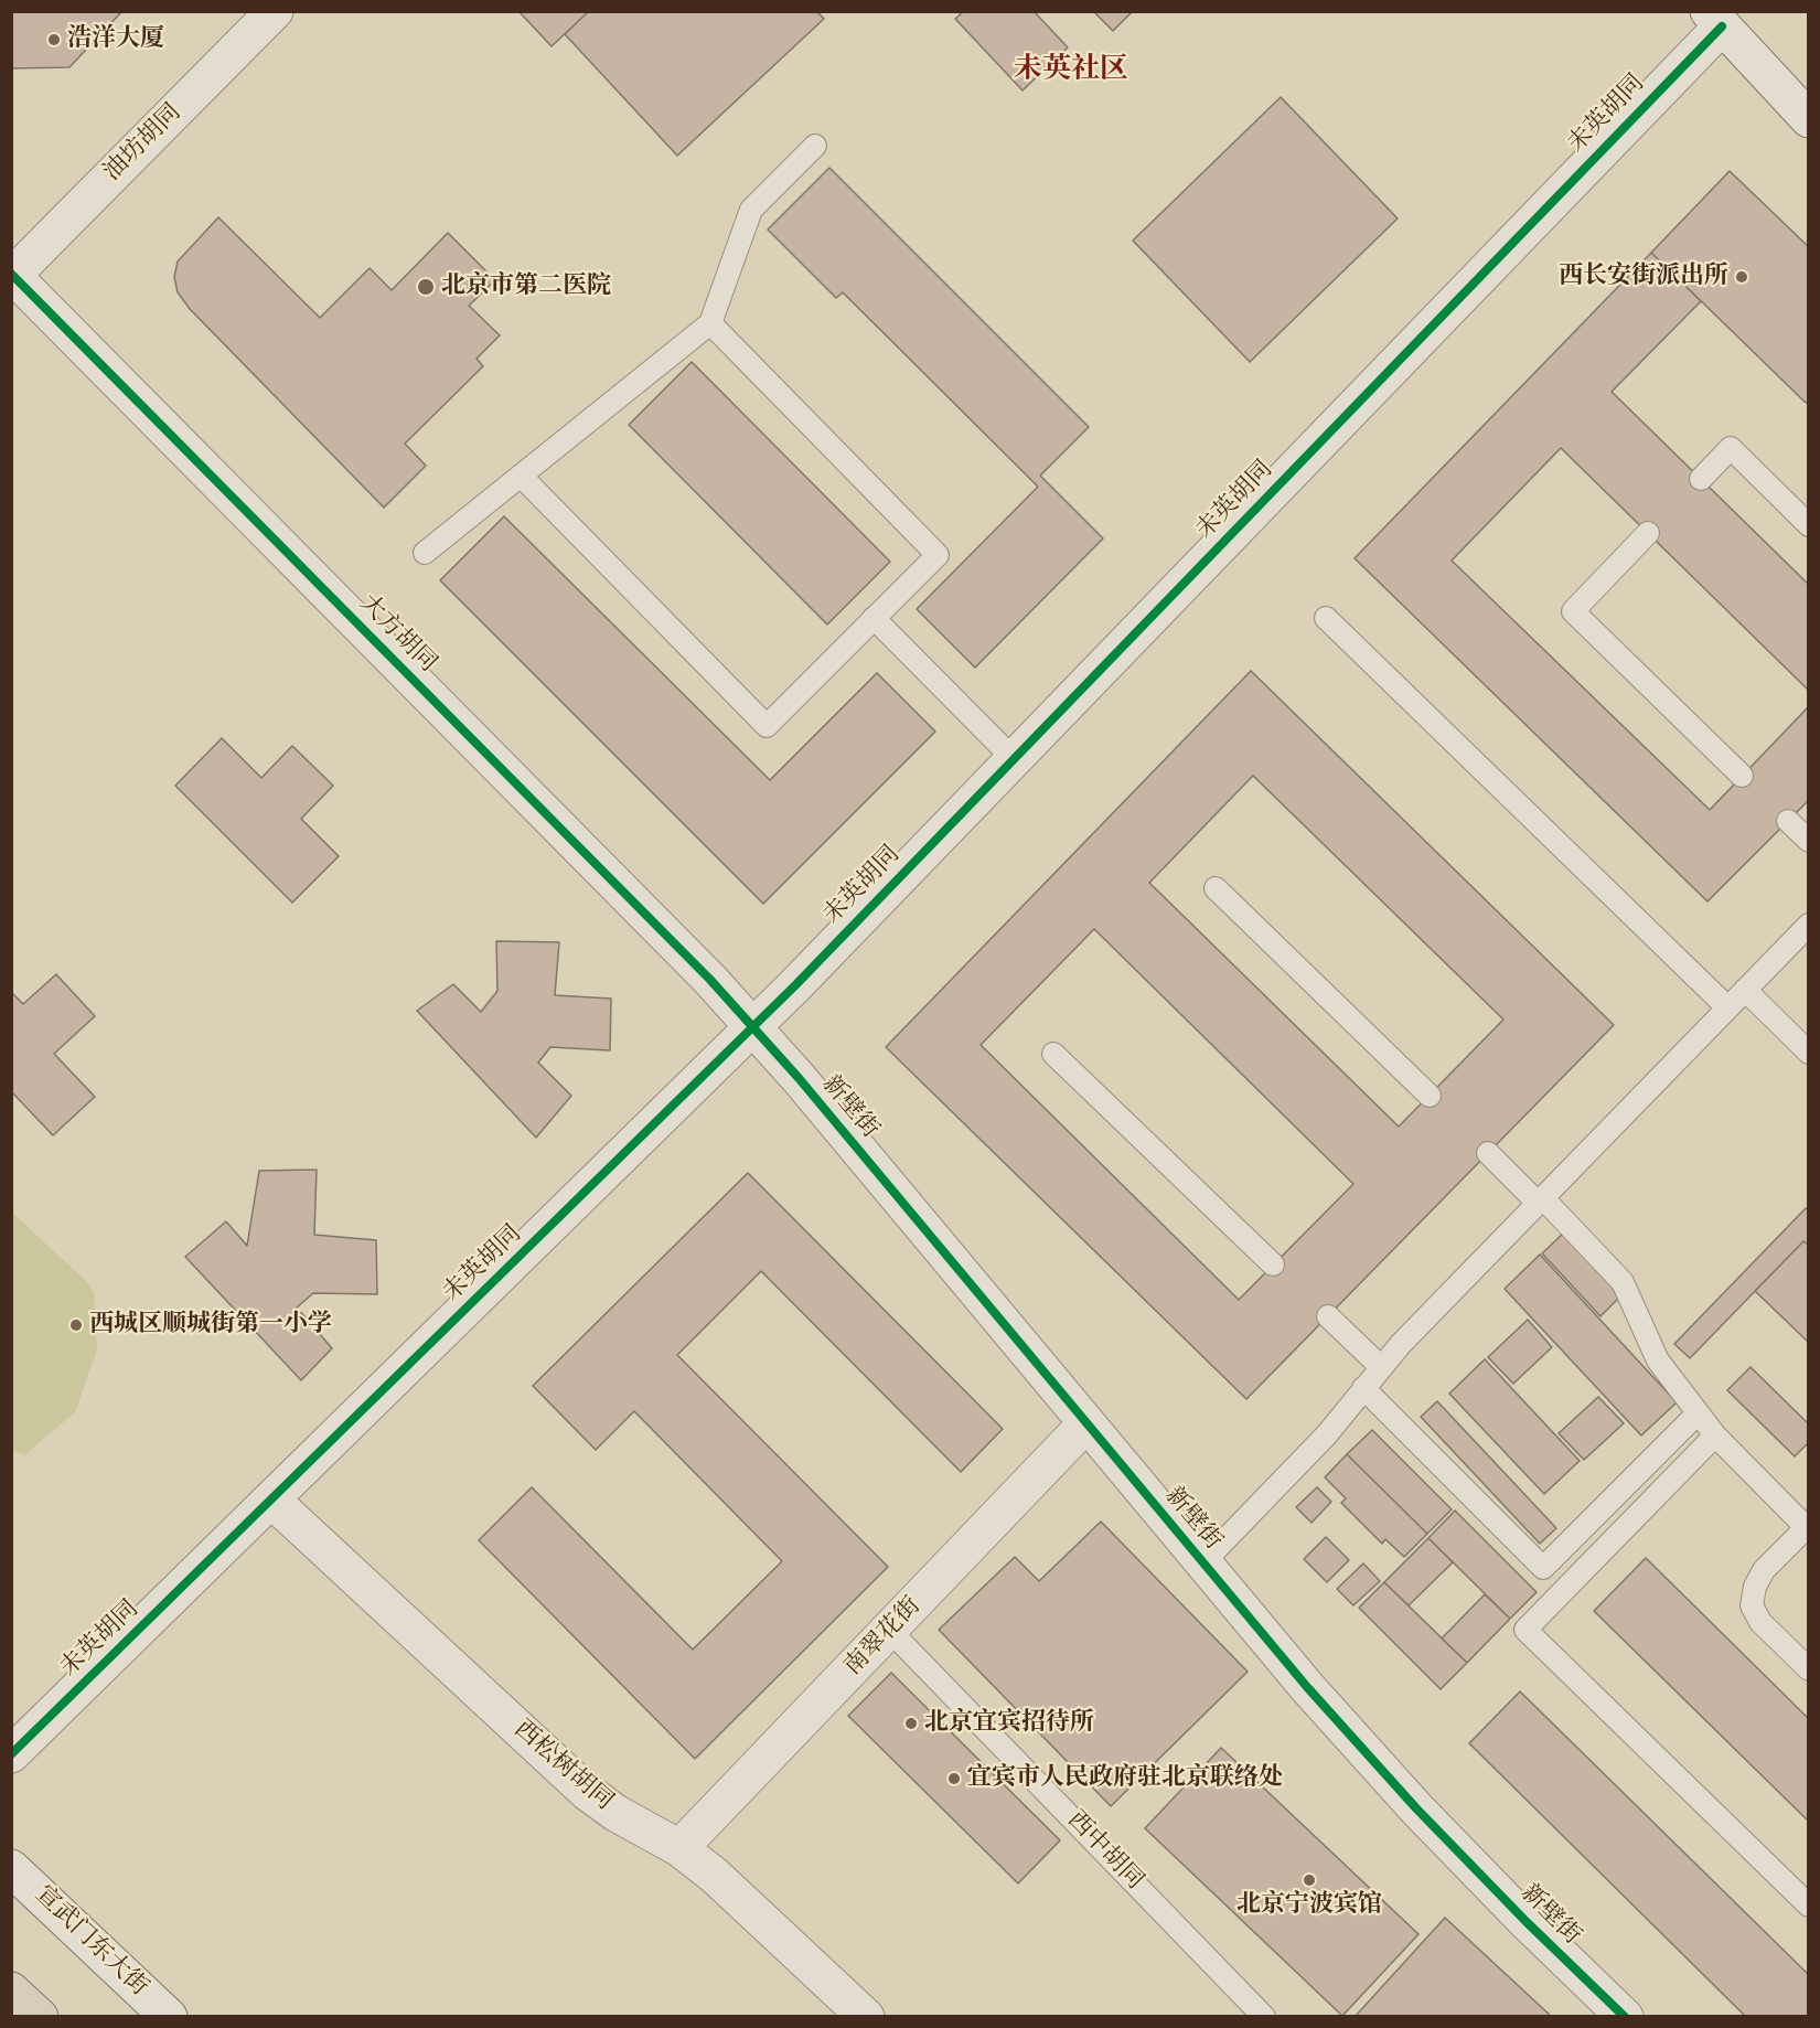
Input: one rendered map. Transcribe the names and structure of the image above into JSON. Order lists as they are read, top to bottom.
{
  "streets": {
    "street": [
      "未英胡同",
      "油坊胡同",
      "大方胡同",
      "新壁街",
      "南翠花街",
      "西松树胡同",
      "宣武门东大街"
    ],
    "lane": ["西中胡同"]
  },
  "crossings": [
    ["未英胡同", "大方胡同"],
    ["未英胡同", "新壁街"],
    ["未英胡同", "西松树胡同"],
    ["油坊胡同", "大方胡同"],
    ["大方胡同", "新壁街"],
    ["新壁街", "南翠花街"],
    ["南翠花街", "西松树胡同"],
    ["南翠花街", "西中胡同"]
  ],
  "districts": ["未英社区"],
  "places": [
    "浩洋大厦",
    "西长安街派出所",
    "北京市第二医院",
    "西城区顺城街第一小学",
    "北京宜宾招待所",
    "宜宾市人民政府驻北京联络处",
    "北京宁波宾馆"
  ]
}
